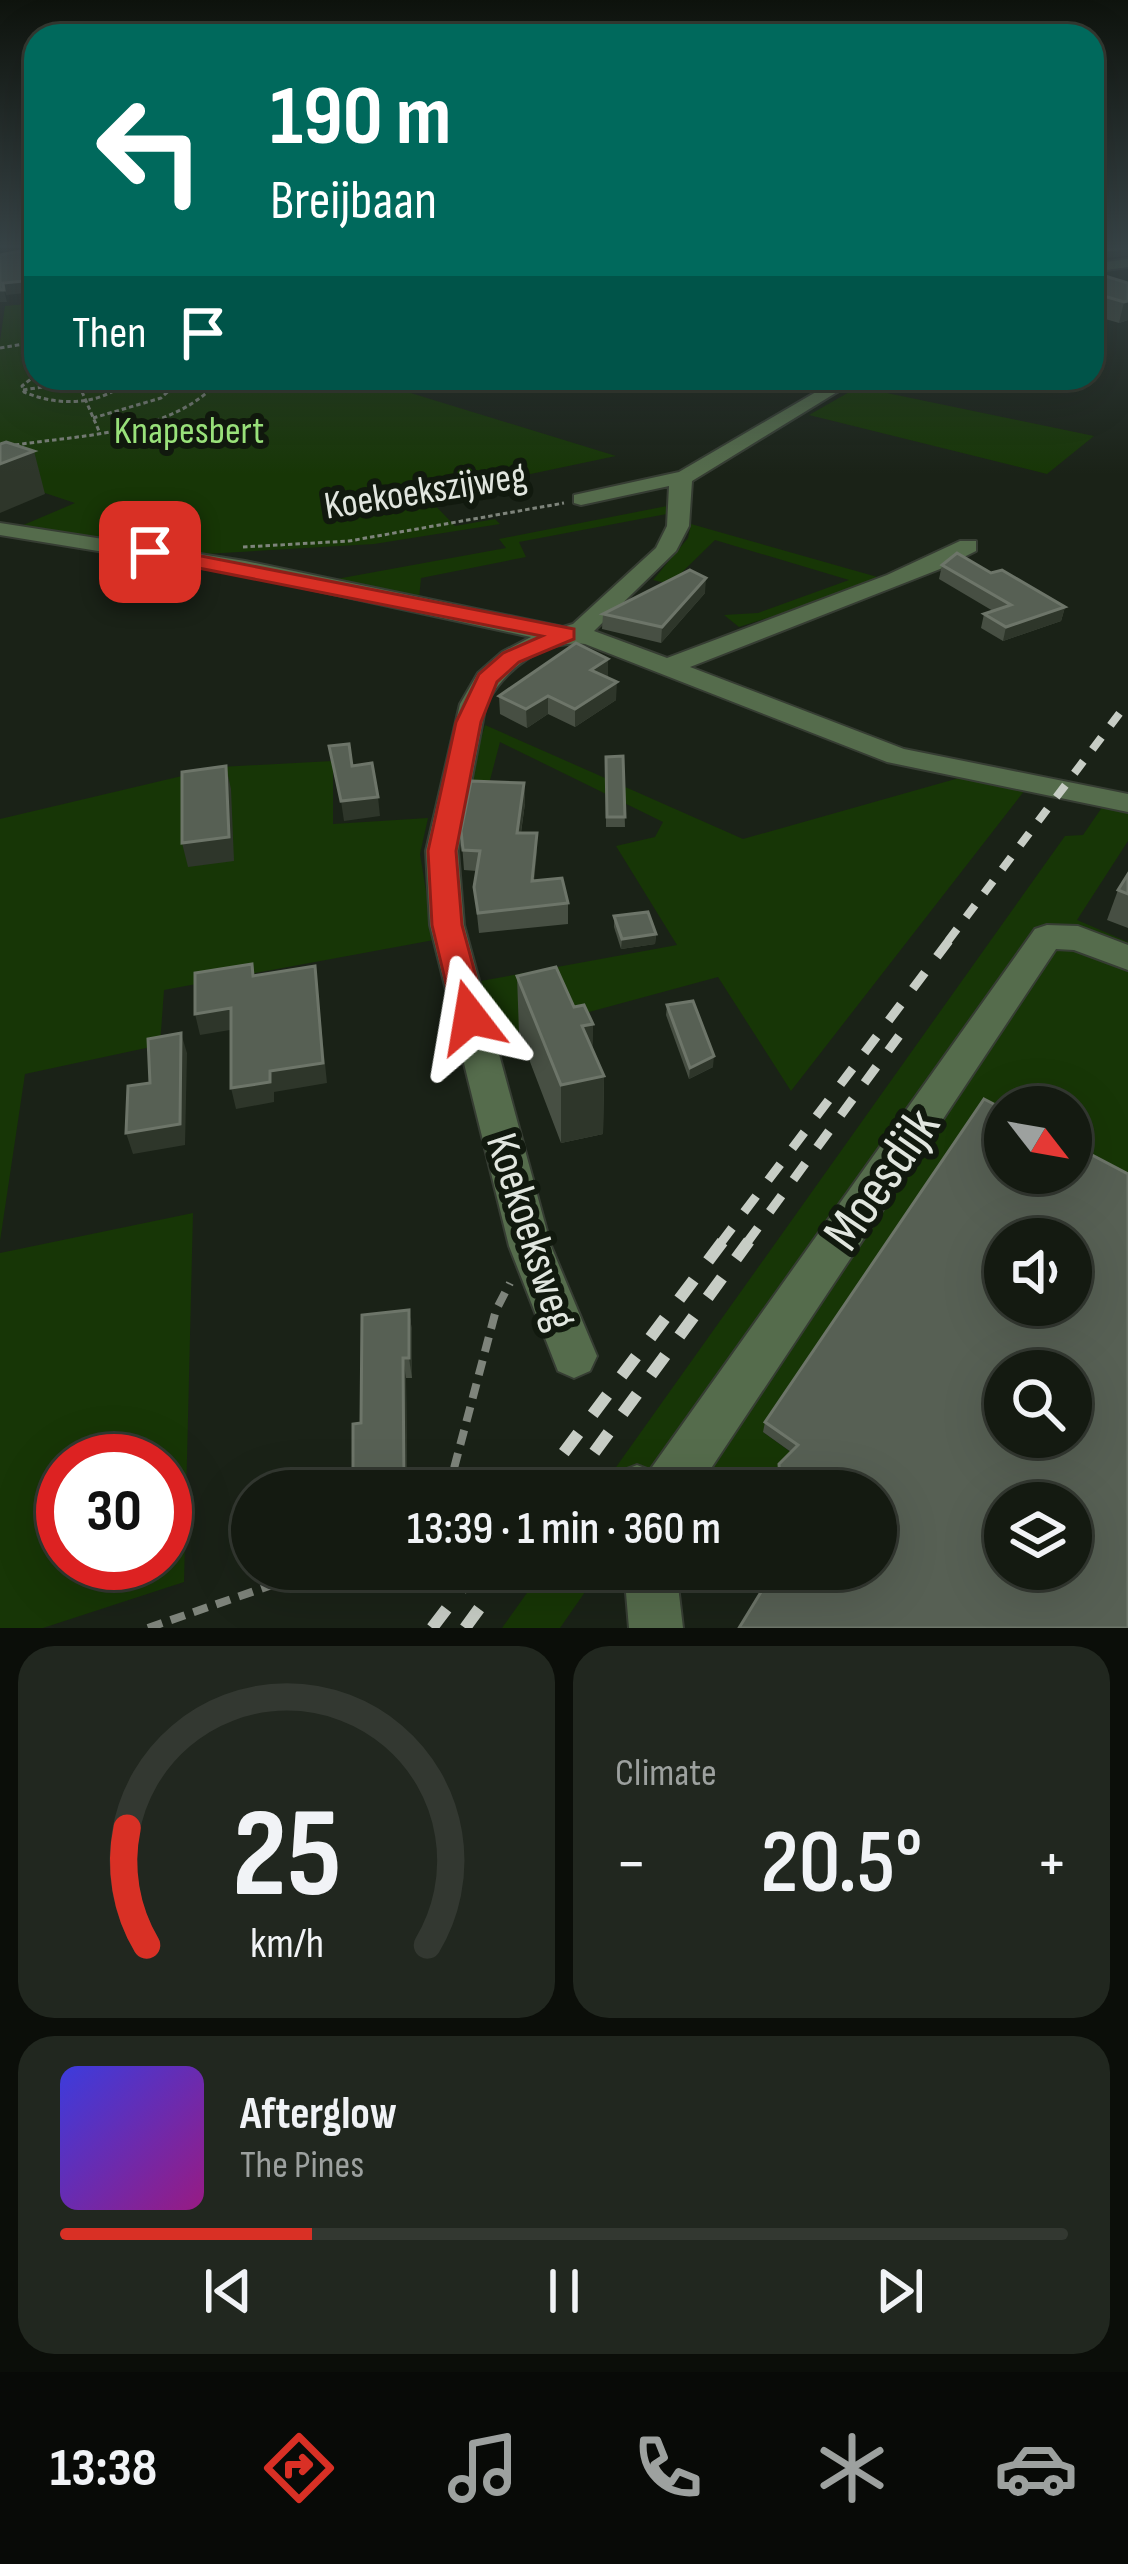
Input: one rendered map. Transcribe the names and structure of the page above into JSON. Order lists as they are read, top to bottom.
{
  "streets": {
    "street": ["Koekoekszijweg", "Moesdijk", "Koekoeksweg"]
  },
  "crossings": [
    ["Koekoekszijweg", "Koekoeksweg"]
  ],
  "parks": ["Knapesbert"],
  "north": "bottom right",
  "page": {
    "turn": ["190 m", "Breijbaan"],
    "then": "Then",
    "limit": "30",
    "trip": "13:39 · 1 min · 360 m",
    "tile": "Climate",
    "heat": ["−", "20.5°", "+"],
    "song": ["Afterglow", "The Pines"],
    "tabs": "13:38",
    "gauge": ["25", "km/h"]
  }
}
